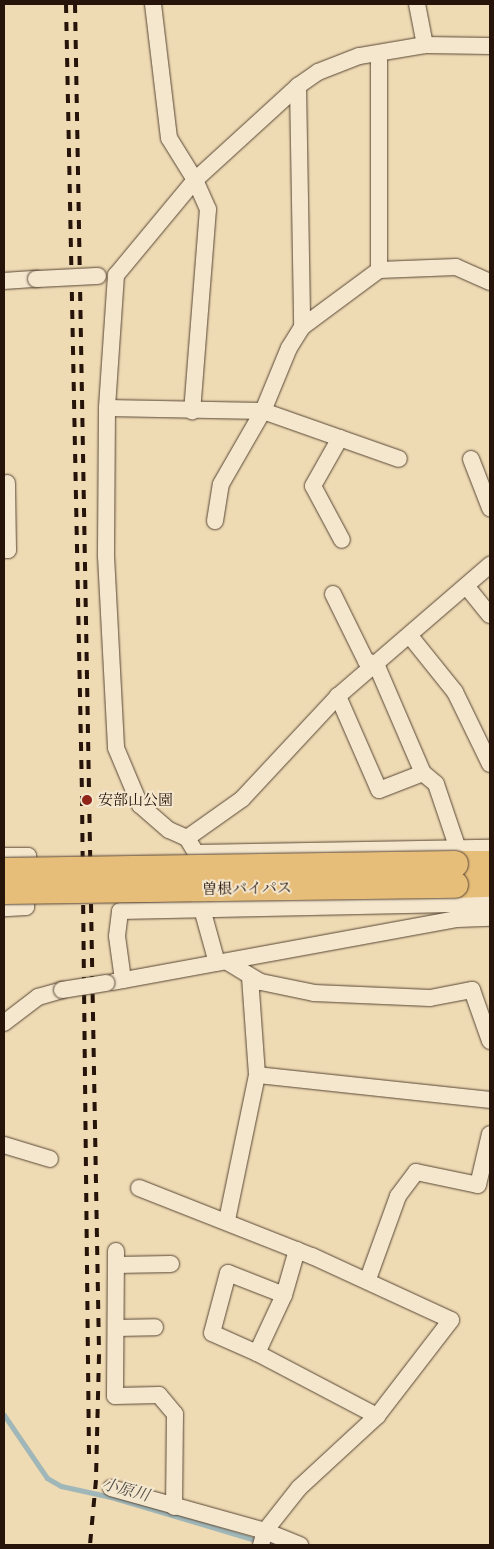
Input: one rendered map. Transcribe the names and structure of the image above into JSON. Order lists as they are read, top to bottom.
{
  "streets": {
    "highway": ["曽根バイパス"]
  },
  "water": ["小原川"],
  "places": ["安部山公園"]
}
